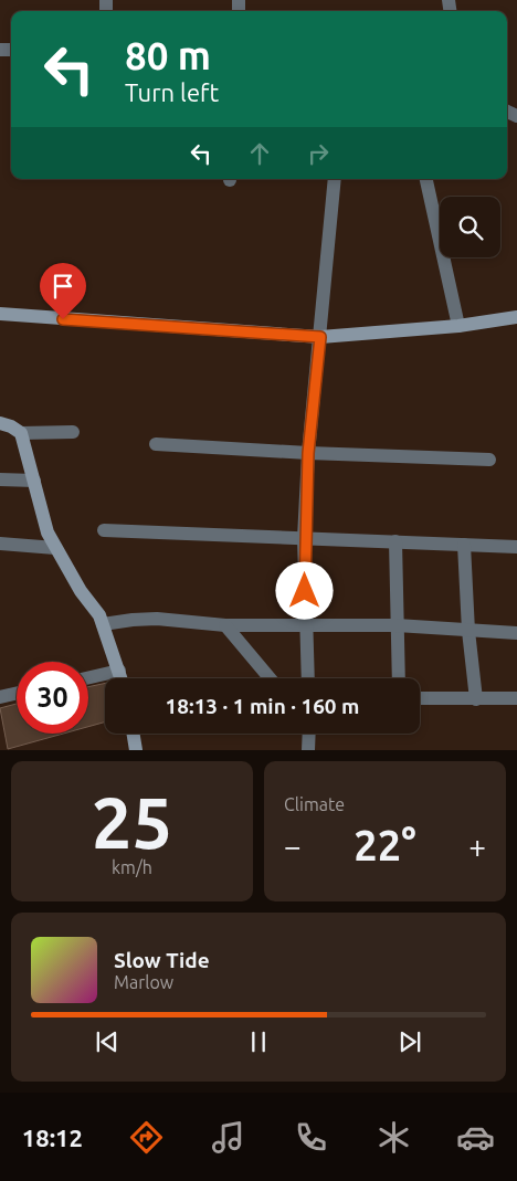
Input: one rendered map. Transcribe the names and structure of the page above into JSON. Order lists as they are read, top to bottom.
{
  "page": {
    "turn": ["80 m", "Turn left"],
    "limit": "30",
    "trip": "18:13 · 1 min · 160 m",
    "tile": [
      ["25", "km/h"],
      "Climate"
    ],
    "heat": ["−", "22°", "+"],
    "song": ["Slow Tide", "Marlow"],
    "tabs": "18:12"
  }
}
